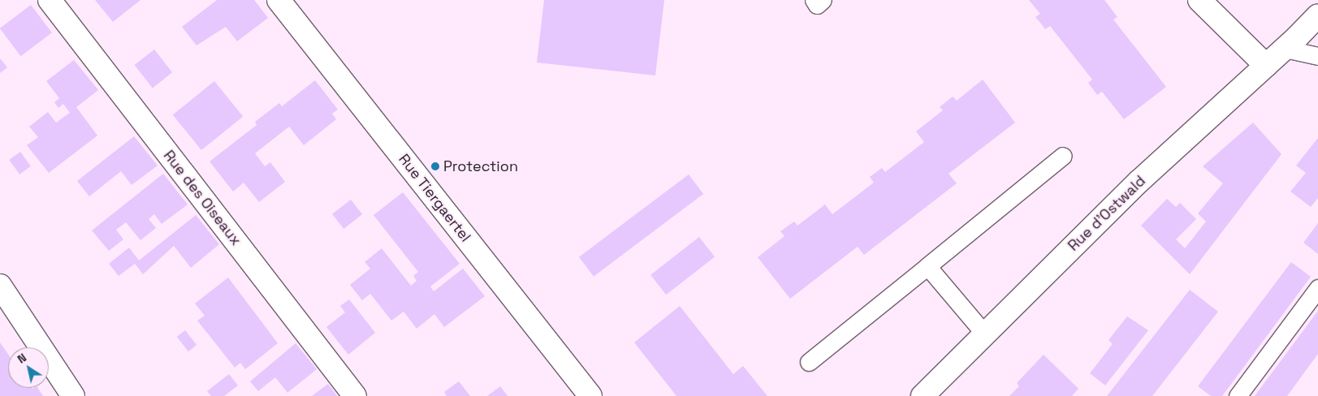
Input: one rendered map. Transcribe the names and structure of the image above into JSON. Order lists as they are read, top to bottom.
{
  "streets": {
    "street": ["Rue des Oiseaux", "Rue Tiergaertel", "Rue d'Ostwald"]
  },
  "places": ["Protection"],
  "north": "top left"
}
